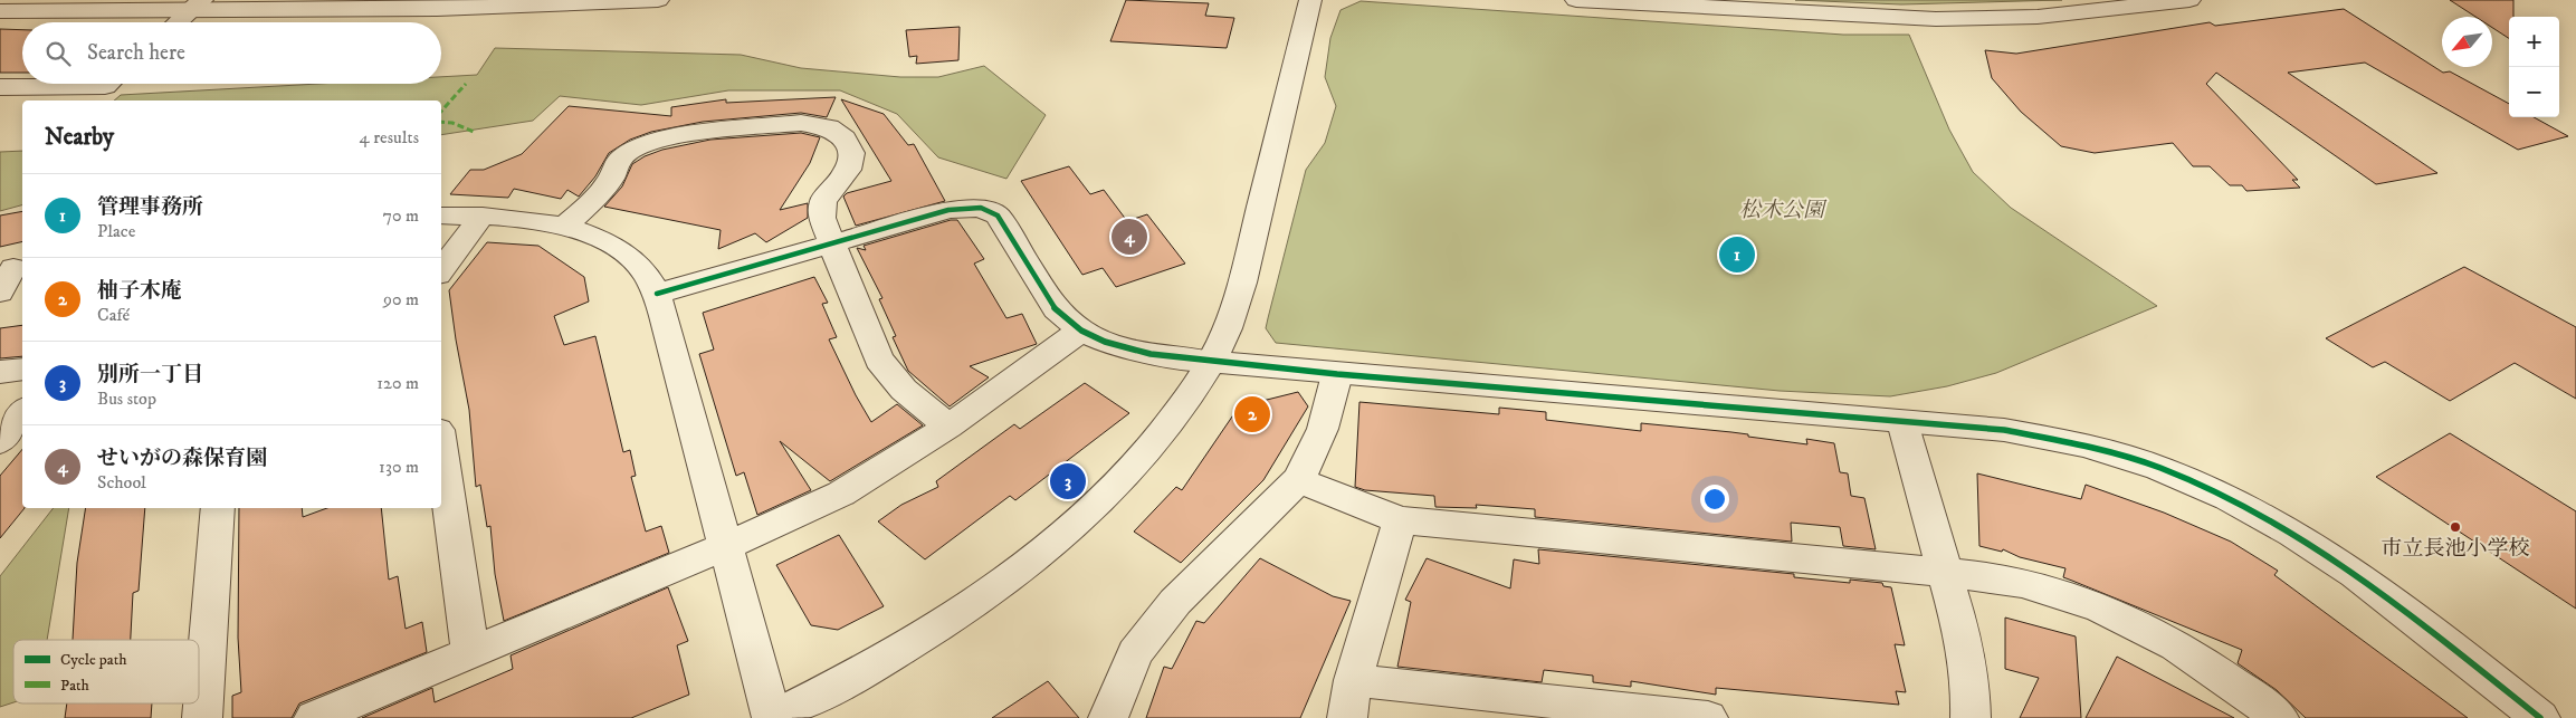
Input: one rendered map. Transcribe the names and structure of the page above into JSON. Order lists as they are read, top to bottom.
{
  "parks": ["松木公園"],
  "places": ["市立長池小学校"],
  "legend": ["Cycle path", "Path"],
  "north": "bottom left",
  "page": {
    "map_buttons": ["+", "−"],
    "search": "Search here",
    "heading": ["Nearby", "4 results"],
    "list": [
      {
        "mark": "1",
        "name": "管理事務所",
        "note": "Place",
        "value": "70 m"
      },
      {
        "mark": "2",
        "name": "柚子木庵",
        "note": "Café",
        "value": "90 m"
      },
      {
        "mark": "3",
        "name": "別所一丁目",
        "note": "Bus stop",
        "value": "120 m"
      },
      {
        "mark": "4",
        "name": "せいがの森保育園",
        "note": "School",
        "value": "130 m"
      }
    ],
    "pins": [
      "4",
      "1",
      "2",
      "3"
    ]
  }
}
